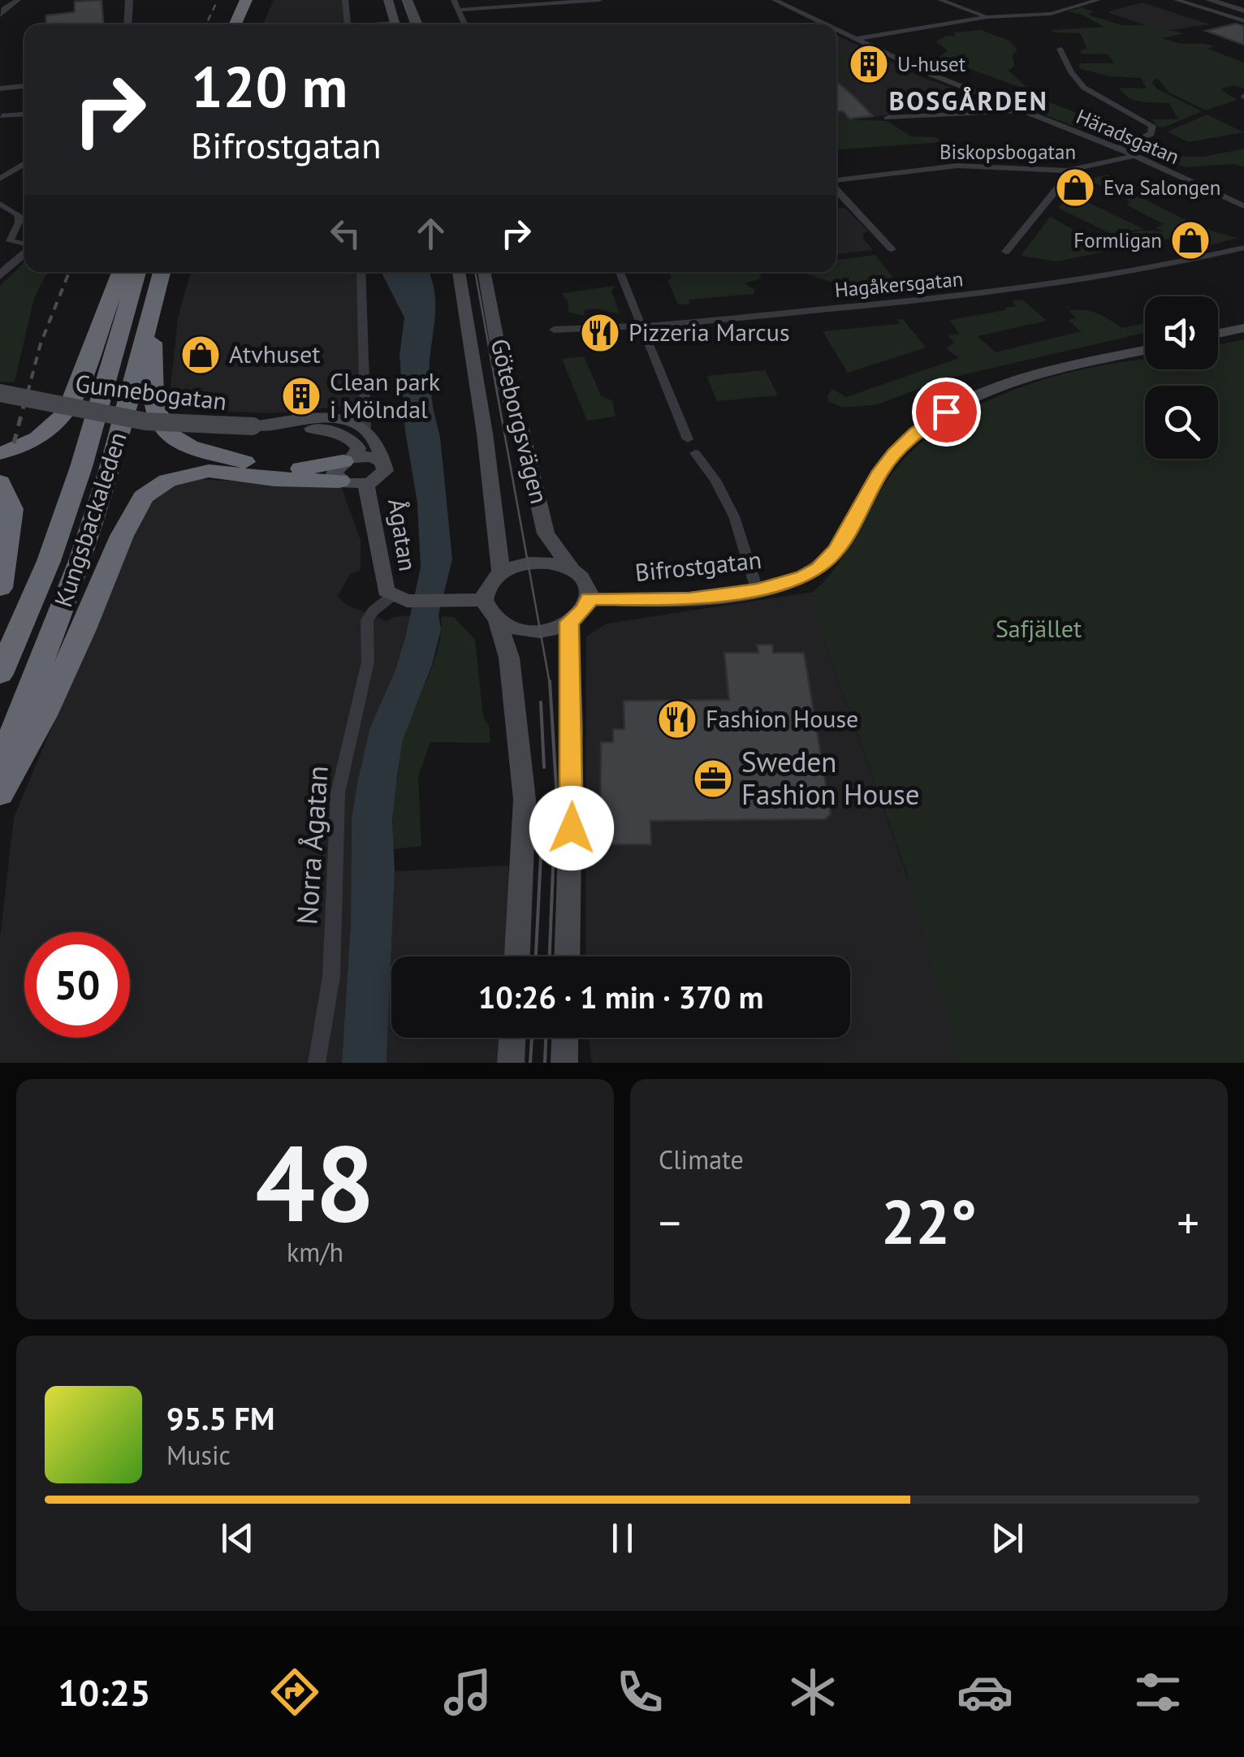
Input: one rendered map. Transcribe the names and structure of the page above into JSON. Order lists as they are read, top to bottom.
{
  "streets": {
    "highway": ["Kungsbackaleden"],
    "main road": [
      "Gunnebogatan",
      "Göteborgsvägen",
      "Ågatan",
      "Bifrostgatan"
    ],
    "street": [
      "Häradsgatan",
      "Biskopsbogatan",
      "Hagåkersgatan",
      "Norra Ågatan"
    ]
  },
  "crossings": [
    ["Häradsgatan", "Biskopsbogatan"],
    ["Gunnebogatan", "Ågatan"],
    ["Göteborgsvägen", "Ågatan"],
    ["Göteborgsvägen", "Bifrostgatan"],
    ["Ågatan", "Bifrostgatan"],
    ["Ågatan", "Norra Ågatan"]
  ],
  "districts": ["BOSGÅRDEN"],
  "parks": ["Safjället"],
  "places": {
    "building": ["U-huset", "Clean park i Mölndal"],
    "shop": ["Eva Salongen", "Formligan", "Atvhuset"],
    "restaurant": ["Pizzeria Marcus", "Fashion House"],
    "office": ["Sweden Fashion House"]
  },
  "page": {
    "turn": ["120 m", "Bifrostgatan"],
    "limit": "50",
    "trip": "10:26 · 1 min · 370 m",
    "tile": [
      ["48", "km/h"],
      "Climate"
    ],
    "heat": ["−", "22°", "+"],
    "song": ["95.5 FM", "Music"],
    "tabs": "10:25"
  }
}
